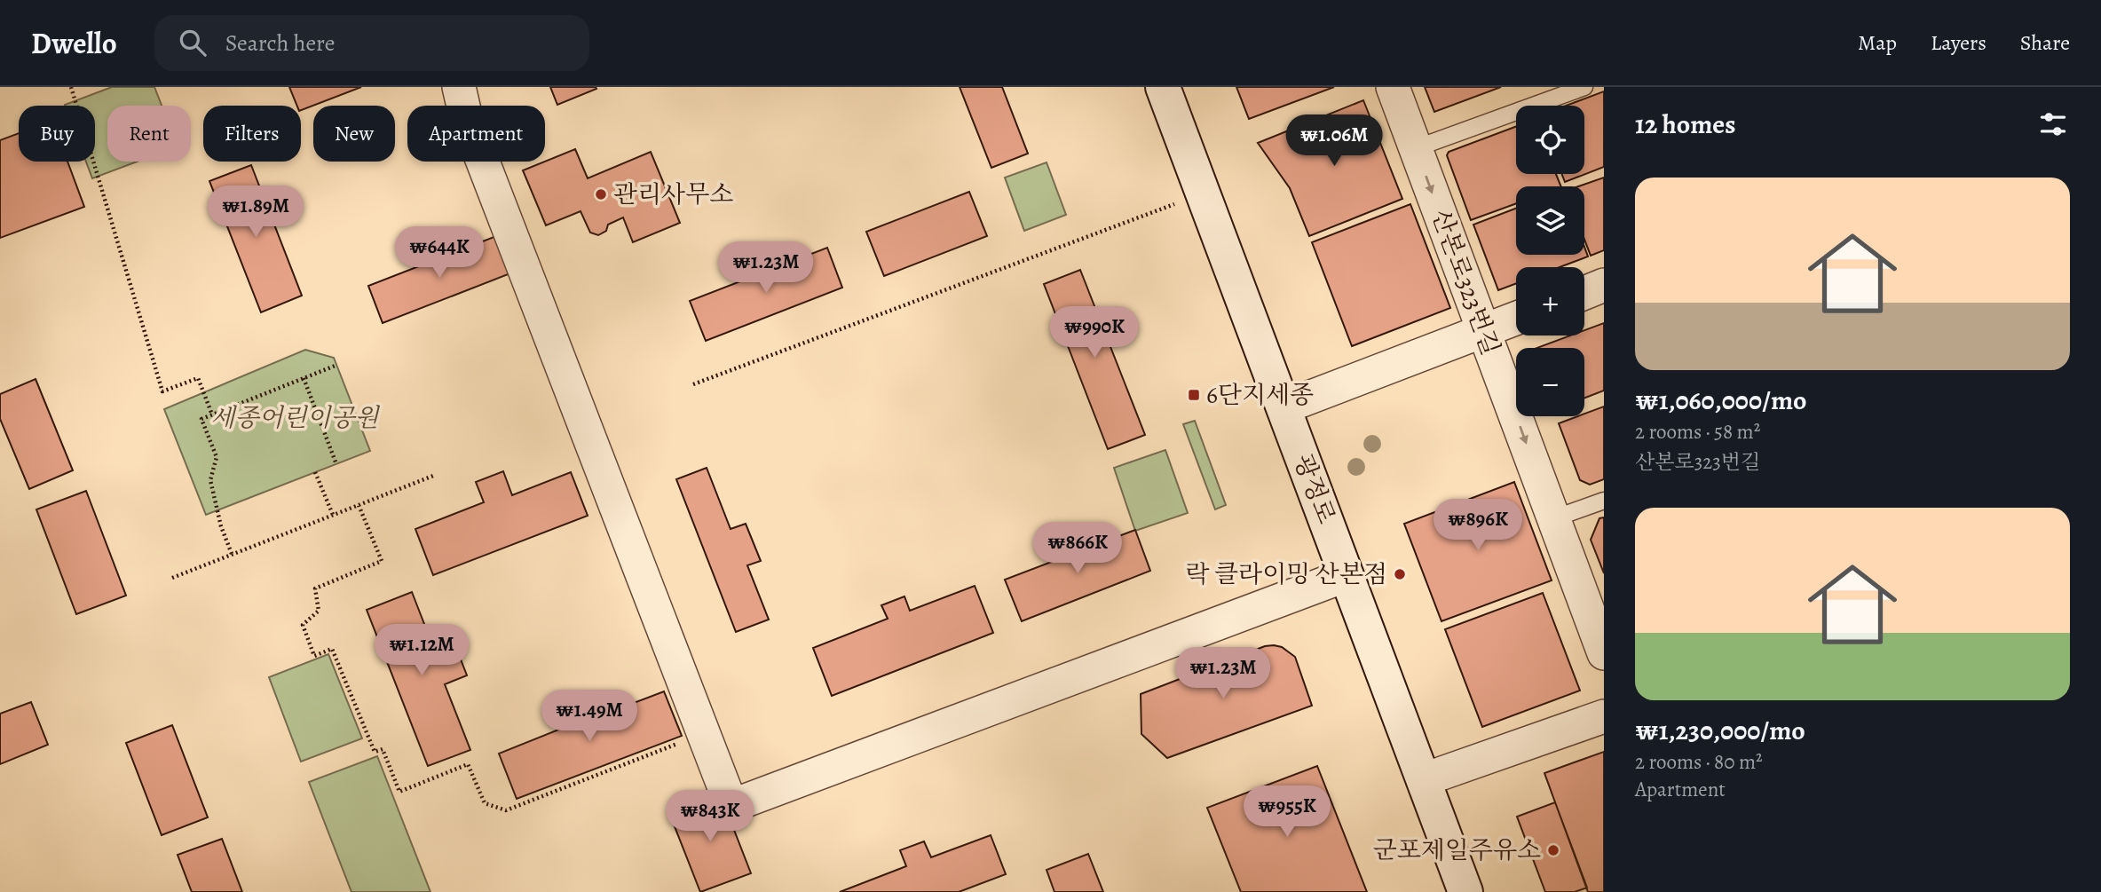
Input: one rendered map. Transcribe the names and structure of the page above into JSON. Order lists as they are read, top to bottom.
{
  "streets": {
    "street": ["산본로323번길", "광정로"]
  },
  "one_way": ["산본로323번길"],
  "parks": ["세종어린이공원"],
  "places": {
    "other": ["관리사무소", "락 클라이밍 산본점", "군포제일주유소"],
    "transit": ["6단지세종"]
  },
  "page": {
    "header": "Dwello",
    "search": "Search here",
    "nav": ["Map", "Layers", "Share"],
    "heading": "12 homes",
    "map_buttons": ["+", "−"],
    "chip": [
      "Buy",
      "Rent",
      "Filters",
      "New",
      "Apartment"
    ],
    "price": [
      "₩1.06M",
      "₩1.89M",
      "₩644K",
      "₩1.23M",
      "₩990K",
      "₩896K",
      "₩866K",
      "₩1.12M",
      "₩1.23M",
      "₩1.49M",
      "₩955K",
      "₩843K"
    ],
    "list": [
      {
        "name": "₩1,060,000/mo",
        "note": "2 rooms · 58 m² · 산본로323번길"
      },
      {
        "name": "₩1,230,000/mo",
        "note": "2 rooms · 80 m² · Apartment"
      }
    ]
  }
}
